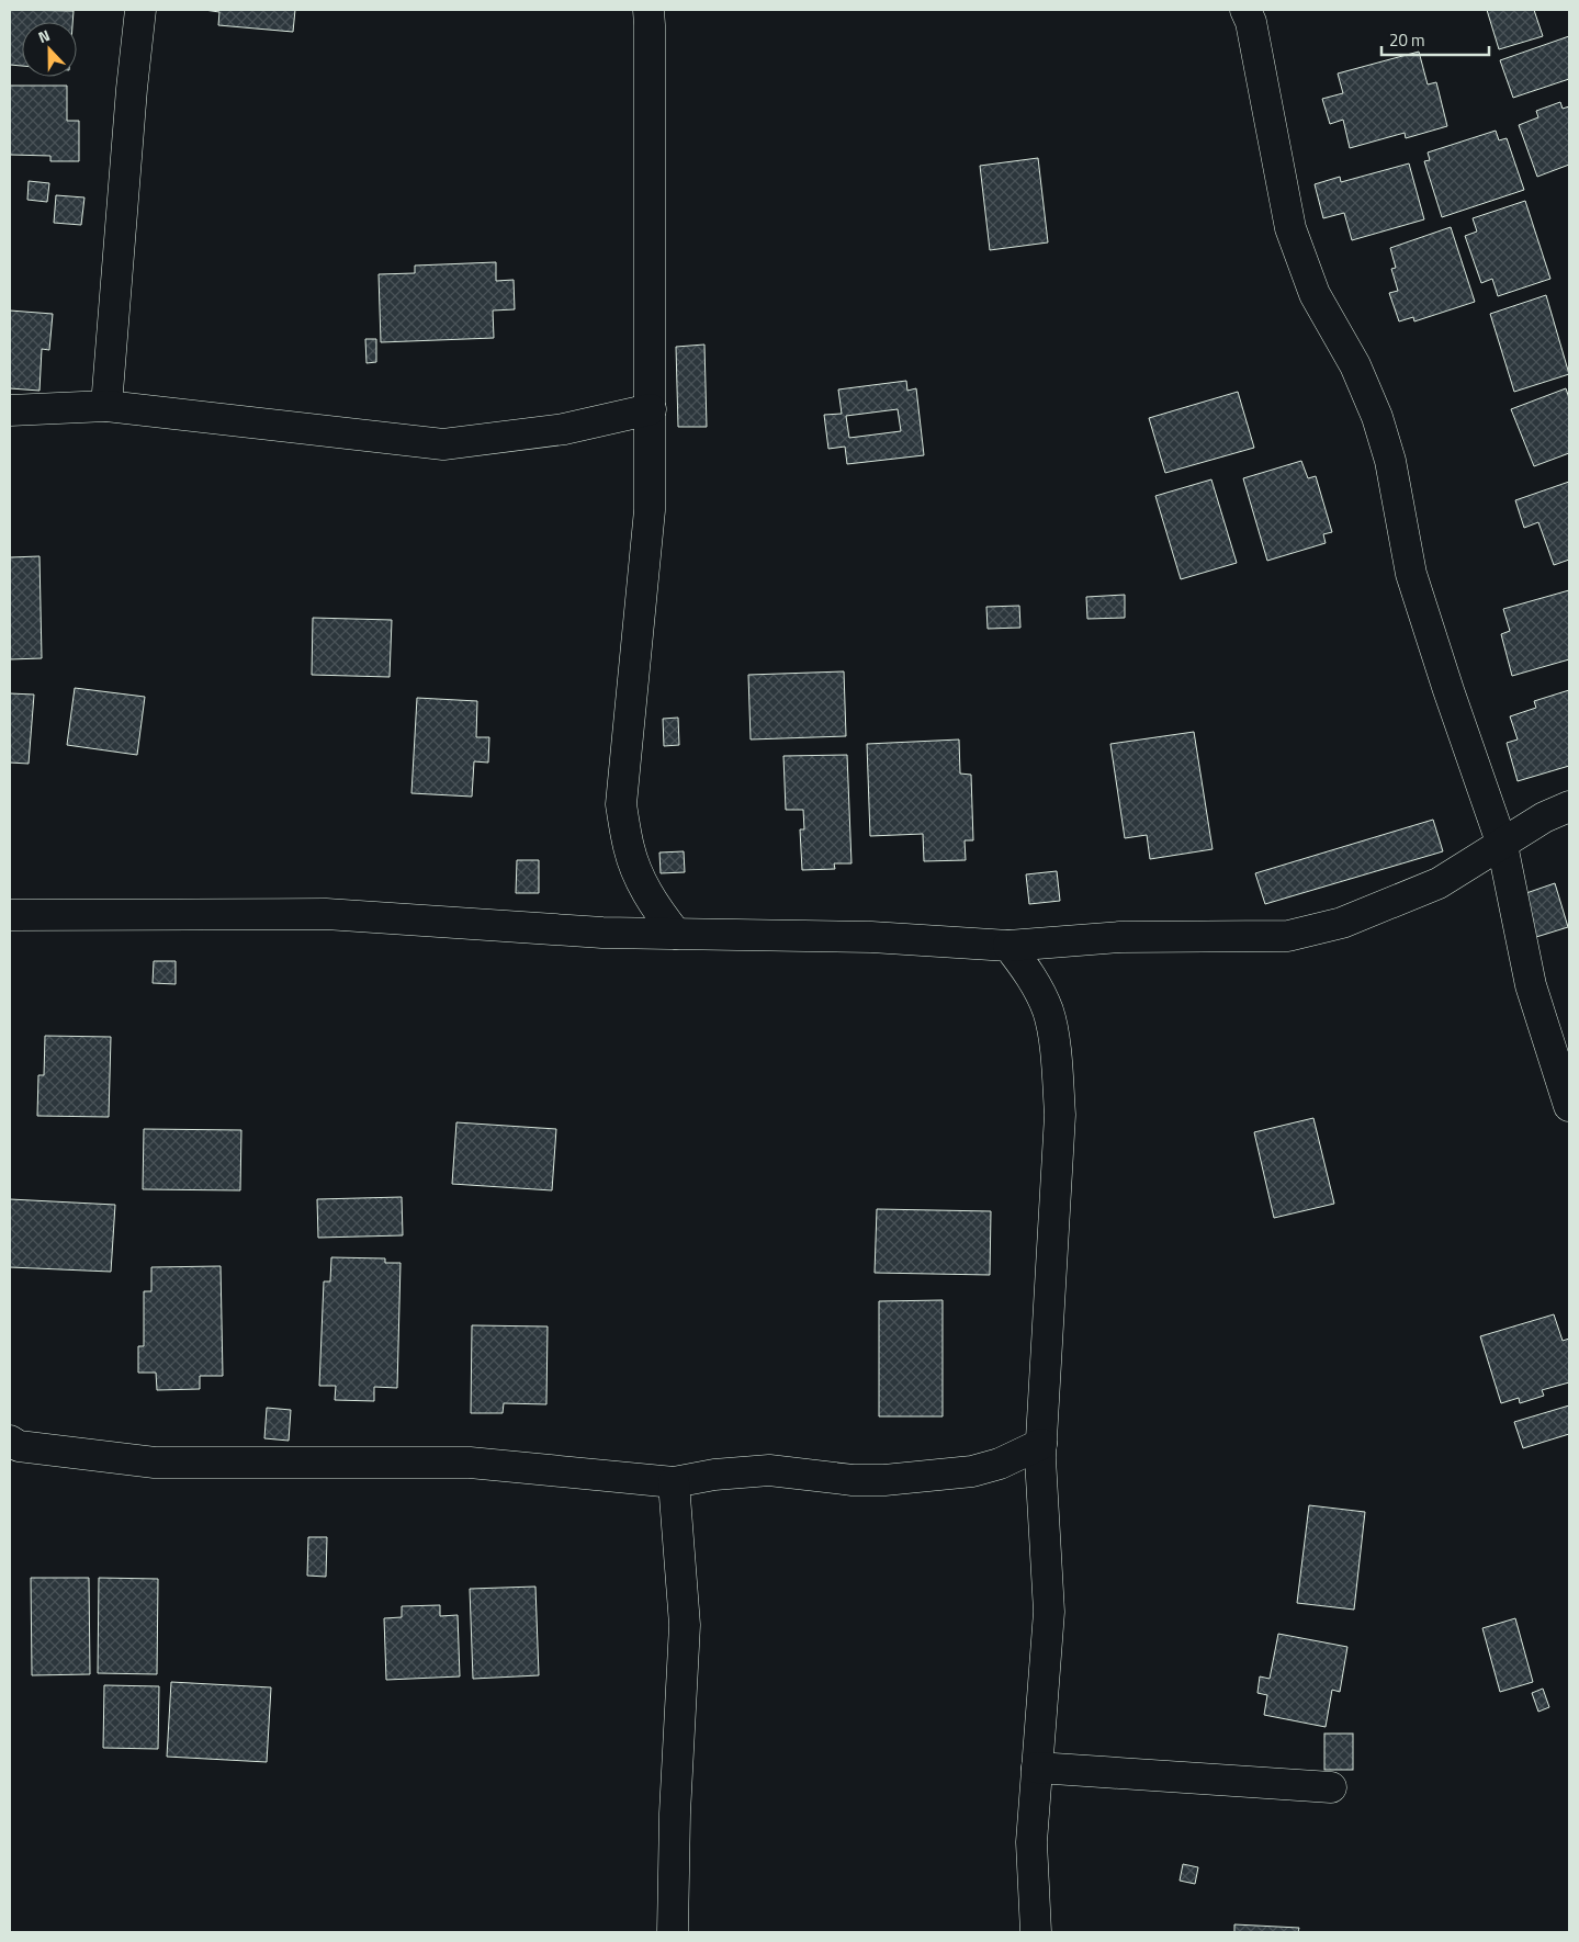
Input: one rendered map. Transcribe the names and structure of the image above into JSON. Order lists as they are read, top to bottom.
{
  "scale_bar": "20 m",
  "north": "top"
}
